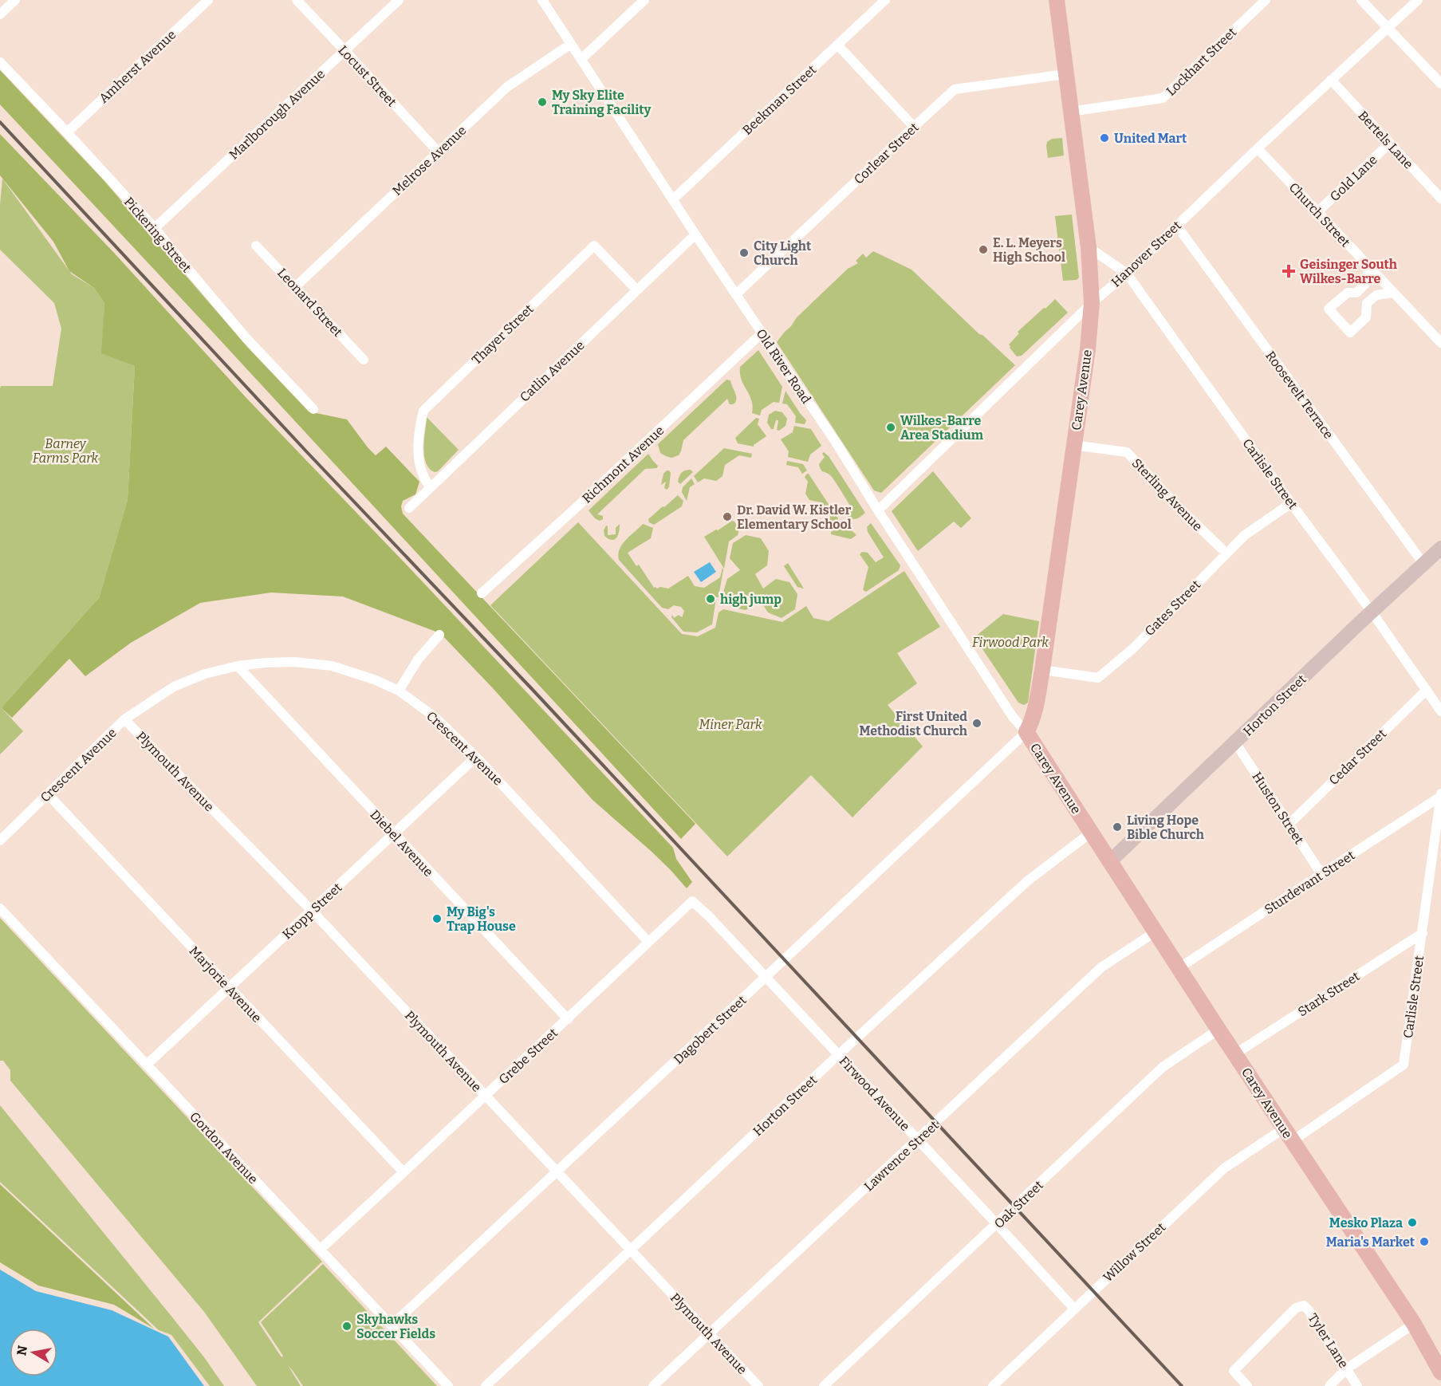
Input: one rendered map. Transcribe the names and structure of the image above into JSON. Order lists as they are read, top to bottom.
{
  "streets": {
    "main road": ["Carey Avenue", "Horton Street"],
    "street": [
      "Lockhart Street",
      "Amherst Avenue",
      "Locust Street",
      "Beekman Street",
      "Marlborough Avenue",
      "Bertels Lane",
      "Corlear Street",
      "Melrose Avenue",
      "Gold Lane",
      "Church Street",
      "Pickering Street",
      "Hanover Street",
      "Leonard Street",
      "Thayer Street",
      "Old River Road",
      "Catlin Avenue",
      "Roosevelt Terrace",
      "Richmont Avenue",
      "Carlisle Street",
      "Sterling Avenue",
      "Gates Street",
      "Crescent Avenue",
      "Cedar Street",
      "Plymouth Avenue",
      "Huston Street",
      "Diebel Avenue",
      "Sturdevant Street",
      "Kropp Street",
      "Marjorie Avenue",
      "Stark Street",
      "Dagobert Street",
      "Grebe Street",
      "Firwood Avenue",
      "Gordon Avenue",
      "Lawrence Street",
      "Oak Street",
      "Willow Street",
      "Tyler Lane"
    ]
  },
  "crossings": [
    ["Lockhart Street", "Carey Avenue"],
    ["Amherst Avenue", "Pickering Street"],
    ["Locust Street", "Marlborough Avenue"],
    ["Locust Street", "Melrose Avenue"],
    ["Beekman Street", "Old River Road"],
    ["Marlborough Avenue", "Pickering Street"],
    ["Bertels Lane", "Gold Lane"],
    ["Bertels Lane", "Hanover Street"],
    ["Corlear Street", "Old River Road"],
    ["Corlear Street", "Carey Avenue"],
    ["Melrose Avenue", "Leonard Street"],
    ["Melrose Avenue", "Old River Road"],
    ["Gold Lane", "Church Street"],
    ["Church Street", "Hanover Street"],
    ["Hanover Street", "Old River Road"],
    ["Hanover Street", "Carey Avenue"],
    ["Hanover Street", "Roosevelt Terrace"],
    ["Hanover Street", "Carlisle Street"],
    ["Thayer Street", "Catlin Avenue"],
    ["Old River Road", "Catlin Avenue"],
    ["Old River Road", "Carey Avenue"],
    ["Old River Road", "Richmont Avenue"],
    ["Old River Road", "Dagobert Street"],
    ["Carey Avenue", "Carlisle Street"],
    ["Carey Avenue", "Sterling Avenue"],
    ["Carey Avenue", "Gates Street"],
    ["Carey Avenue", "Horton Street"],
    ["Carey Avenue", "Sturdevant Street"],
    ["Carey Avenue", "Stark Street"],
    ["Carey Avenue", "Dagobert Street"],
    ["Carey Avenue", "Lawrence Street"],
    ["Carey Avenue", "Oak Street"],
    ["Carey Avenue", "Willow Street"],
    ["Roosevelt Terrace", "Horton Street"],
    ["Carlisle Street", "Gates Street"],
    ["Carlisle Street", "Horton Street"],
    ["Carlisle Street", "Cedar Street"],
    ["Carlisle Street", "Sturdevant Street"],
    ["Carlisle Street", "Stark Street"],
    ["Carlisle Street", "Willow Street"],
    ["Sterling Avenue", "Gates Street"],
    ["Horton Street", "Plymouth Avenue"],
    ["Horton Street", "Huston Street"],
    ["Horton Street", "Firwood Avenue"],
    ["Crescent Avenue", "Plymouth Avenue"],
    ["Crescent Avenue", "Diebel Avenue"],
    ["Crescent Avenue", "Kropp Street"],
    ["Crescent Avenue", "Marjorie Avenue"],
    ["Crescent Avenue", "Grebe Street"],
    ["Cedar Street", "Huston Street"],
    ["Plymouth Avenue", "Kropp Street"],
    ["Plymouth Avenue", "Dagobert Street"],
    ["Plymouth Avenue", "Grebe Street"],
    ["Plymouth Avenue", "Lawrence Street"],
    ["Huston Street", "Sturdevant Street"],
    ["Diebel Avenue", "Kropp Street"],
    ["Diebel Avenue", "Grebe Street"],
    ["Kropp Street", "Marjorie Avenue"],
    ["Kropp Street", "Gordon Avenue"],
    ["Marjorie Avenue", "Grebe Street"],
    ["Dagobert Street", "Firwood Avenue"],
    ["Dagobert Street", "Gordon Avenue"],
    ["Grebe Street", "Firwood Avenue"],
    ["Grebe Street", "Gordon Avenue"],
    ["Firwood Avenue", "Lawrence Street"],
    ["Firwood Avenue", "Oak Street"],
    ["Firwood Avenue", "Willow Street"]
  ],
  "parks": ["Barney Farms Park", "Firwood Park", "Miner Park"],
  "places": {
    "other": [
      "My Sky Elite Training Facility",
      "United Mart",
      "E. L. Meyers High School",
      "City Light Church",
      "Wilkes-Barre Area Stadium",
      "Dr. David W. Kistler Elementary School",
      "high jump",
      "First United Methodist Church",
      "Living Hope Bible Church",
      "My Big's Trap House",
      "Mesko Plaza",
      "Maria's Market",
      "Skyhawks Soccer Fields"
    ],
    "health": ["Geisinger South Wilkes-Barre"]
  },
  "north": "left"
}
